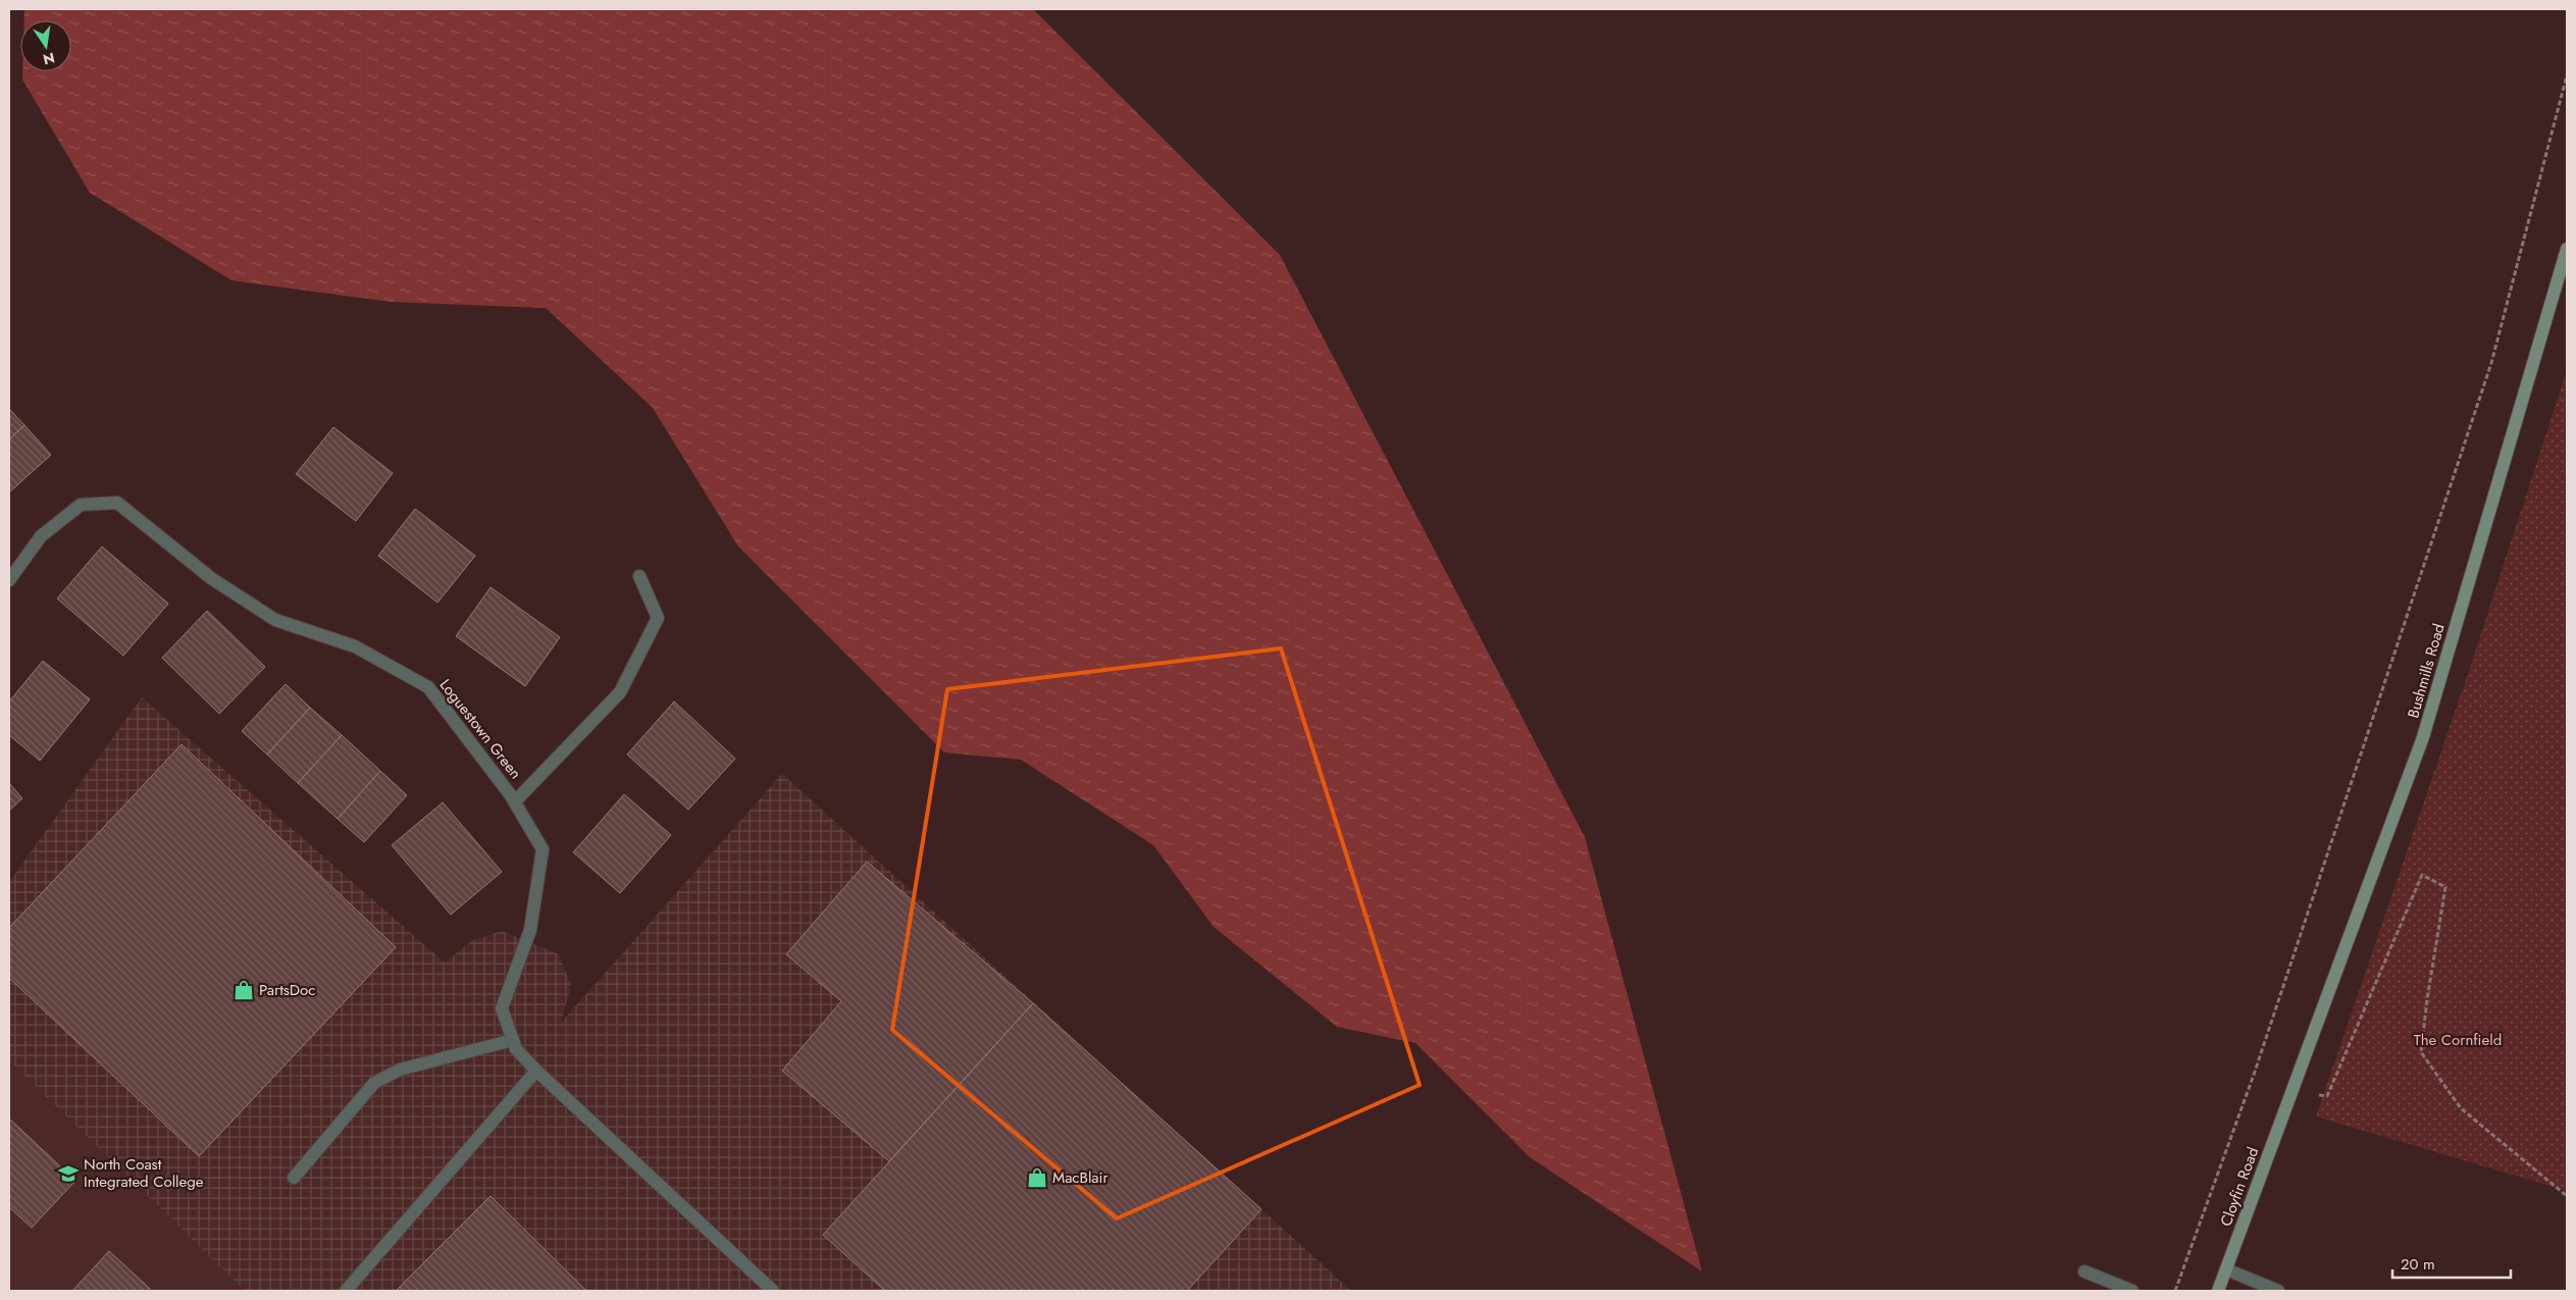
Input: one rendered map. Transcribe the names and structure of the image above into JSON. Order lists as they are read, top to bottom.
{
  "streets": {
    "main road": ["Bushmills Road", "Cloyfin Road"],
    "street": ["Loguestown Green"]
  },
  "crossings": [
    ["Bushmills Road", "Cloyfin Road"]
  ],
  "parks": ["The Cornfield"],
  "places": {
    "shop": ["PartsDoc", "MacBlair"],
    "school or university": ["North Coast Integrated College"]
  },
  "scale_bar": "20 m",
  "north": "bottom"
}
